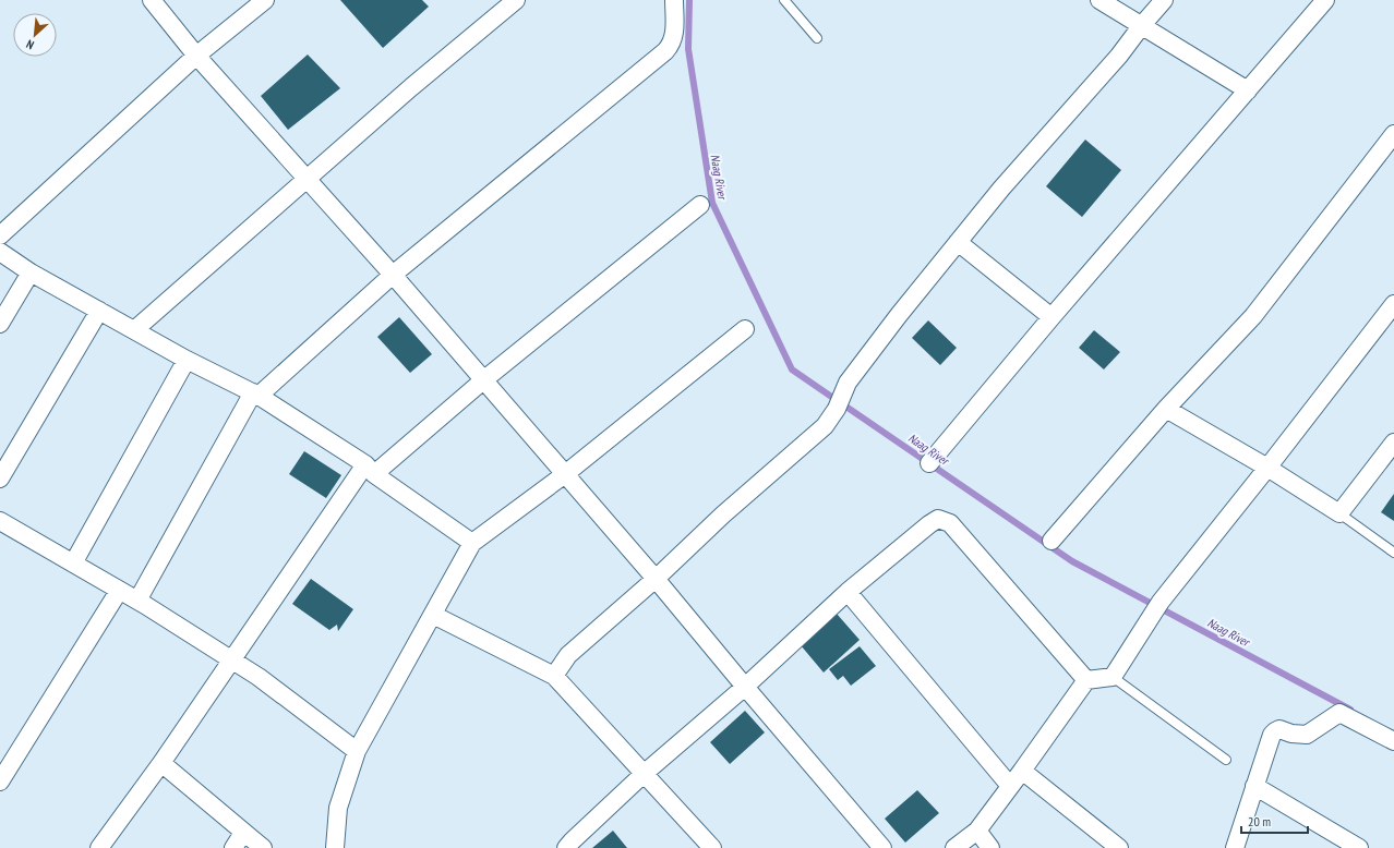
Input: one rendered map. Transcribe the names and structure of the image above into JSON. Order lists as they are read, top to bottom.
{
  "water": ["Naag River"],
  "scale_bar": "20 m",
  "north": "bottom left"
}
